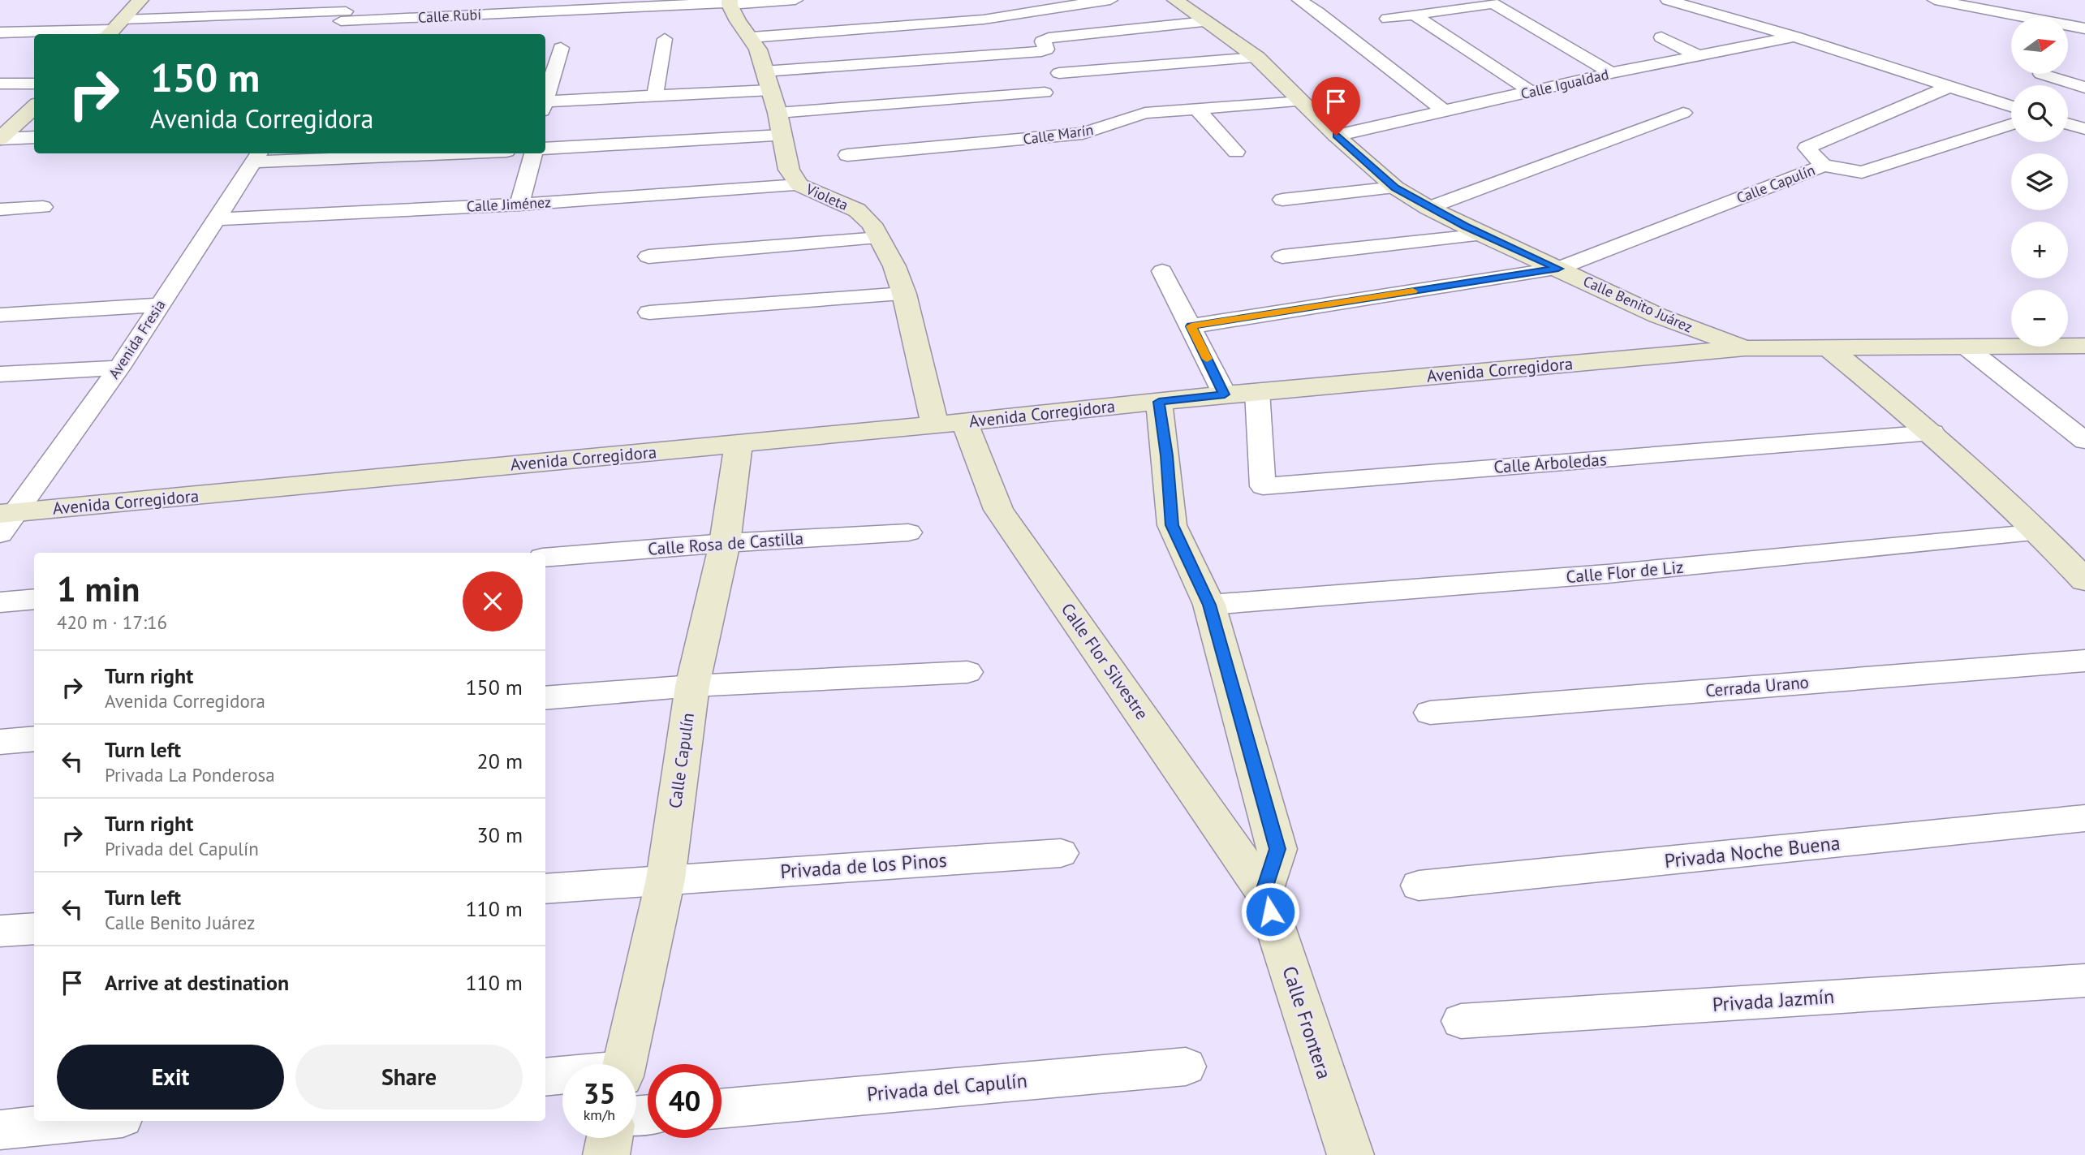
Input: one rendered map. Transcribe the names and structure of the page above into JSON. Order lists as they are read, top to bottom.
{
  "streets": {
    "street": [
      "Calle Rubí",
      "Calle Igualdad",
      "Calle Marín",
      "Calle Capulín",
      "Violeta",
      "Calle Jiménez",
      "Calle Benito Juárez",
      "Avenida Fresia",
      "Avenida Corregidora",
      "Calle Arboledas",
      "Calle Rosa de Castilla",
      "Calle Flor de Liz",
      "Calle Flor Silvestre",
      "Cerrada Urano",
      "Privada Noche Buena",
      "Privada de los Pinos",
      "Privada Jazmín",
      "Calle Frontera",
      "Privada del Capulín"
    ]
  },
  "crossings": [
    ["Calle Rubí", "Violeta"],
    ["Calle Igualdad", "Calle Benito Juárez"],
    ["Calle Marín", "Calle Benito Juárez"],
    ["Calle Capulín", "Calle Benito Juárez"],
    ["Calle Capulín", "Avenida Corregidora"],
    ["Calle Capulín", "Calle Rosa de Castilla"],
    ["Calle Capulín", "Privada de los Pinos"],
    ["Violeta", "Calle Jiménez"],
    ["Violeta", "Avenida Corregidora"],
    ["Violeta", "Calle Flor Silvestre"],
    ["Calle Jiménez", "Avenida Fresia"],
    ["Calle Benito Juárez", "Avenida Corregidora"],
    ["Avenida Fresia", "Avenida Corregidora"],
    ["Avenida Corregidora", "Calle Arboledas"],
    ["Avenida Corregidora", "Calle Flor Silvestre"],
    ["Calle Flor Silvestre", "Calle Frontera"]
  ],
  "north": "right",
  "page": {
    "map_buttons": ["+", "−"],
    "turn": ["150 m", "Avenida Corregidora"],
    "heading": ["1 min", "420 m · 17:16"],
    "list": [
      {
        "name": "Turn right",
        "note": "Avenida Corregidora",
        "value": "150 m"
      },
      {
        "name": "Turn left",
        "note": "Privada La Ponderosa",
        "value": "20 m"
      },
      {
        "name": "Turn right",
        "note": "Privada del Capulín",
        "value": "30 m"
      },
      {
        "name": "Turn left",
        "note": "Calle Benito Juárez",
        "value": "110 m"
      },
      {
        "name": "Arrive at destination",
        "value": "110 m"
      }
    ],
    "buttons": ["Exit", "Share"],
    "speed": "35 km/h",
    "limit": "40"
  }
}
